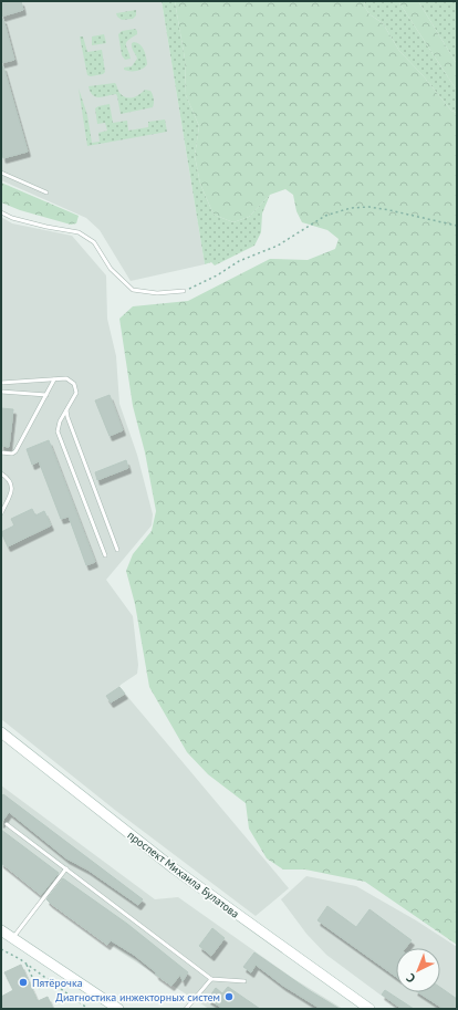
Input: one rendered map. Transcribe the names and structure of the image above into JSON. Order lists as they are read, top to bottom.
{
  "streets": {
    "street": ["проспект Михаила Булатова"]
  },
  "places": ["Пятёрочка", "Диагностика инжекторных систем"],
  "north": "bottom left"
}
